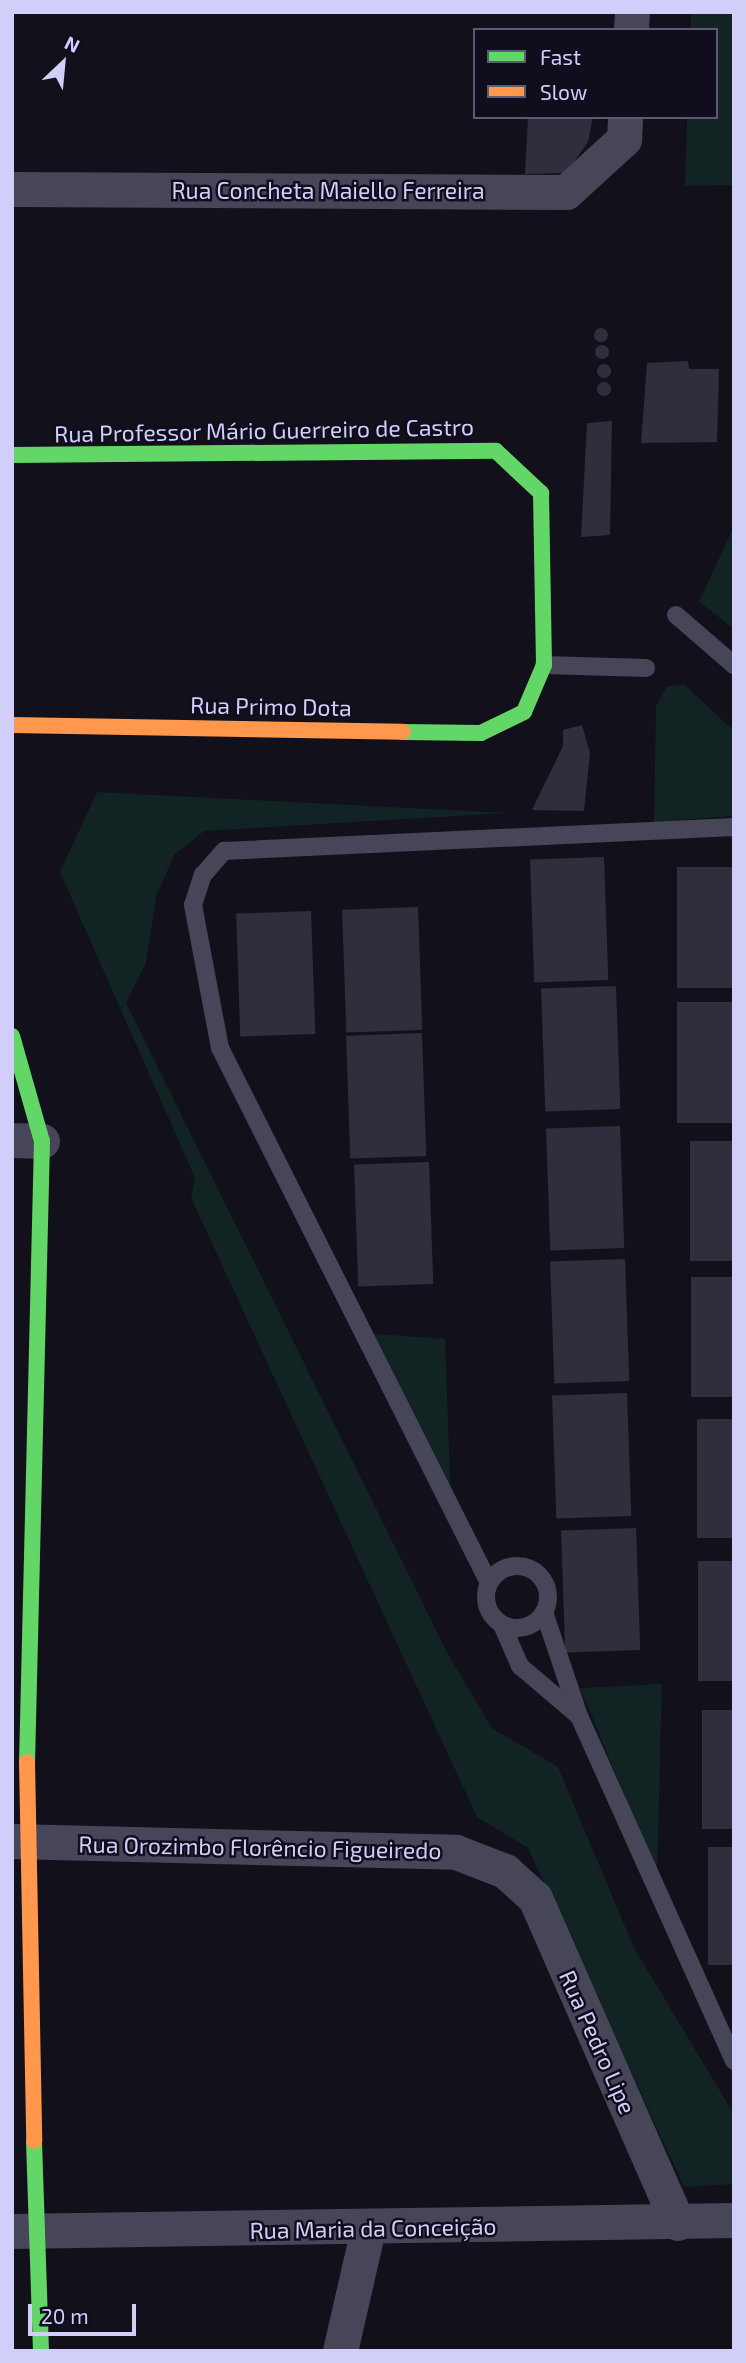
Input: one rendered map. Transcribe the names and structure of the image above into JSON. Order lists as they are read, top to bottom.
{
  "streets": {
    "street": [
      "Rua Concheta Maiello Ferreira",
      "Rua Professor Mário Guerreiro de Castro",
      "Rua Primo Dota",
      "Rua Orozimbo Florêncio Figueiredo",
      "Rua Pedro Lipe",
      "Rua Maria da Conceição"
    ]
  },
  "crossings": [
    ["Rua Professor Mário Guerreiro de Castro", "Rua Primo Dota"],
    ["Rua Orozimbo Florêncio Figueiredo", "Rua Pedro Lipe"],
    ["Rua Pedro Lipe", "Rua Maria da Conceição"]
  ],
  "legend": ["Fast", "Slow"],
  "scale_bar": "20 m",
  "north": "top right"
}
